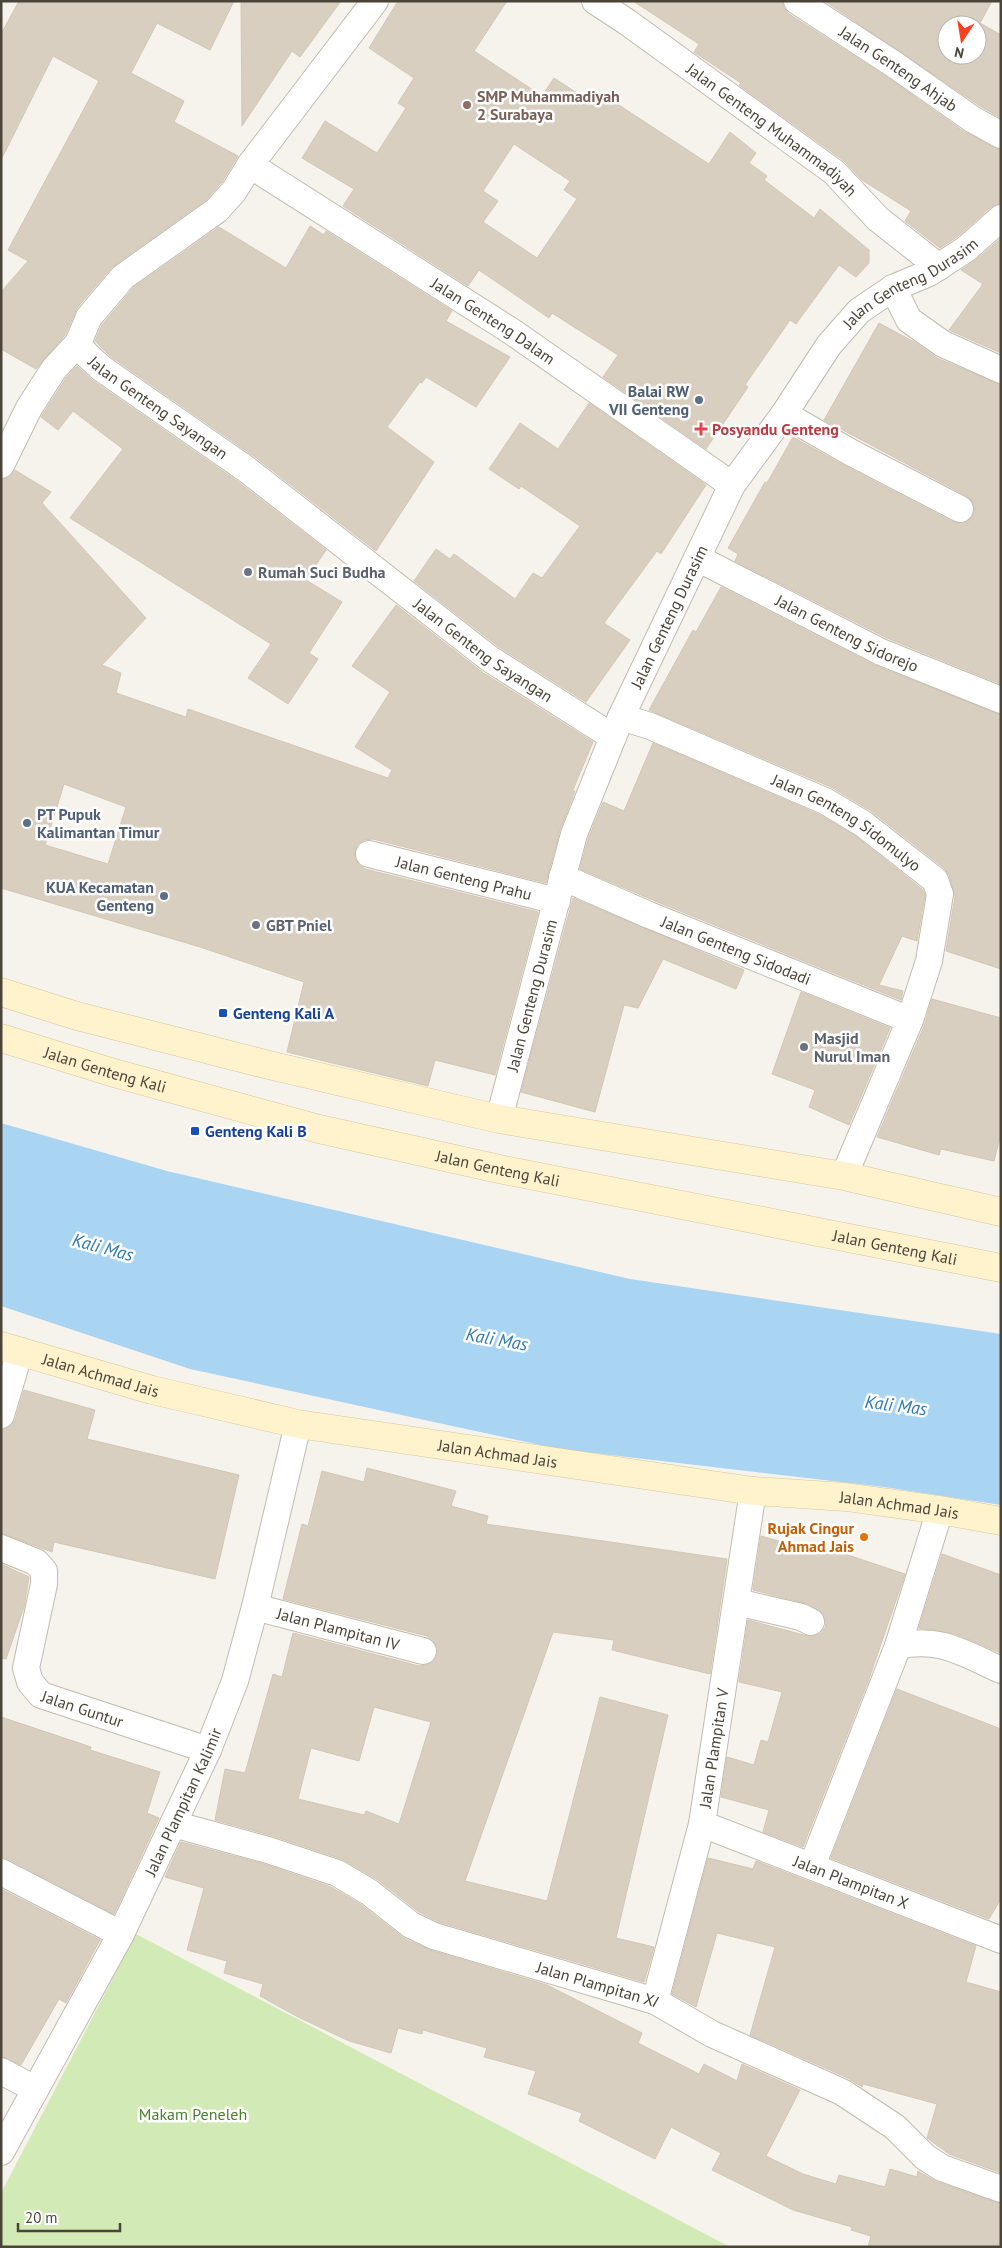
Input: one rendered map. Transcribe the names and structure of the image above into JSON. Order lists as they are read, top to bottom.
{
  "streets": {
    "main road": ["Jalan Genteng Kali", "Jalan Achmad Jais"],
    "street": [
      "Jalan Genteng Ahjab",
      "Jalan Genteng Muhammadiyah",
      "Jalan Genteng Durasim",
      "Jalan Genteng Dalam",
      "Jalan Genteng Sayangan",
      "Jalan Genteng Sidorejo",
      "Jalan Genteng Sidomulyo",
      "Jalan Genteng Prahu",
      "Jalan Genteng Sidodadi",
      "Jalan Plampitan IV",
      "Jalan Guntur",
      "Jalan Plampitan V",
      "Jalan Plampitan Kalimir",
      "Jalan Plampitan X",
      "Jalan Plampitan XI"
    ]
  },
  "crossings": [
    ["Jalan Genteng Muhammadiyah", "Jalan Genteng Durasim"],
    ["Jalan Genteng Durasim", "Jalan Genteng Dalam"],
    ["Jalan Genteng Durasim", "Jalan Genteng Sayangan"],
    ["Jalan Genteng Durasim", "Jalan Genteng Sidorejo"],
    ["Jalan Genteng Durasim", "Jalan Genteng Sidomulyo"],
    ["Jalan Genteng Durasim", "Jalan Genteng Prahu"],
    ["Jalan Genteng Durasim", "Jalan Genteng Sidodadi"],
    ["Jalan Genteng Dalam", "Jalan Genteng Sayangan"],
    ["Jalan Genteng Sayangan", "Jalan Genteng Sidomulyo"],
    ["Jalan Genteng Sidomulyo", "Jalan Genteng Sidodadi"],
    ["Jalan Genteng Prahu", "Jalan Genteng Sidodadi"],
    ["Jalan Achmad Jais", "Jalan Plampitan V"],
    ["Jalan Achmad Jais", "Jalan Plampitan Kalimir"],
    ["Jalan Plampitan IV", "Jalan Plampitan Kalimir"],
    ["Jalan Guntur", "Jalan Plampitan Kalimir"],
    ["Jalan Plampitan V", "Jalan Plampitan X"],
    ["Jalan Plampitan V", "Jalan Plampitan XI"],
    ["Jalan Plampitan Kalimir", "Jalan Plampitan XI"]
  ],
  "water": ["Kali Mas"],
  "parks": ["Makam Peneleh"],
  "places": {
    "other": [
      "SMP Muhammadiyah 2 Surabaya",
      "Balai RW VII Genteng",
      "Rumah Suci Budha",
      "PT Pupuk Kalimantan Timur",
      "KUA Kecamatan Genteng",
      "GBT Pniel",
      "Masjid Nurul Iman",
      "Rujak Cingur Ahmad Jais"
    ],
    "health": ["Posyandu Genteng"],
    "transit": ["Genteng Kali A", "Genteng Kali B"]
  },
  "scale_bar": "20 m",
  "north": "bottom"
}
